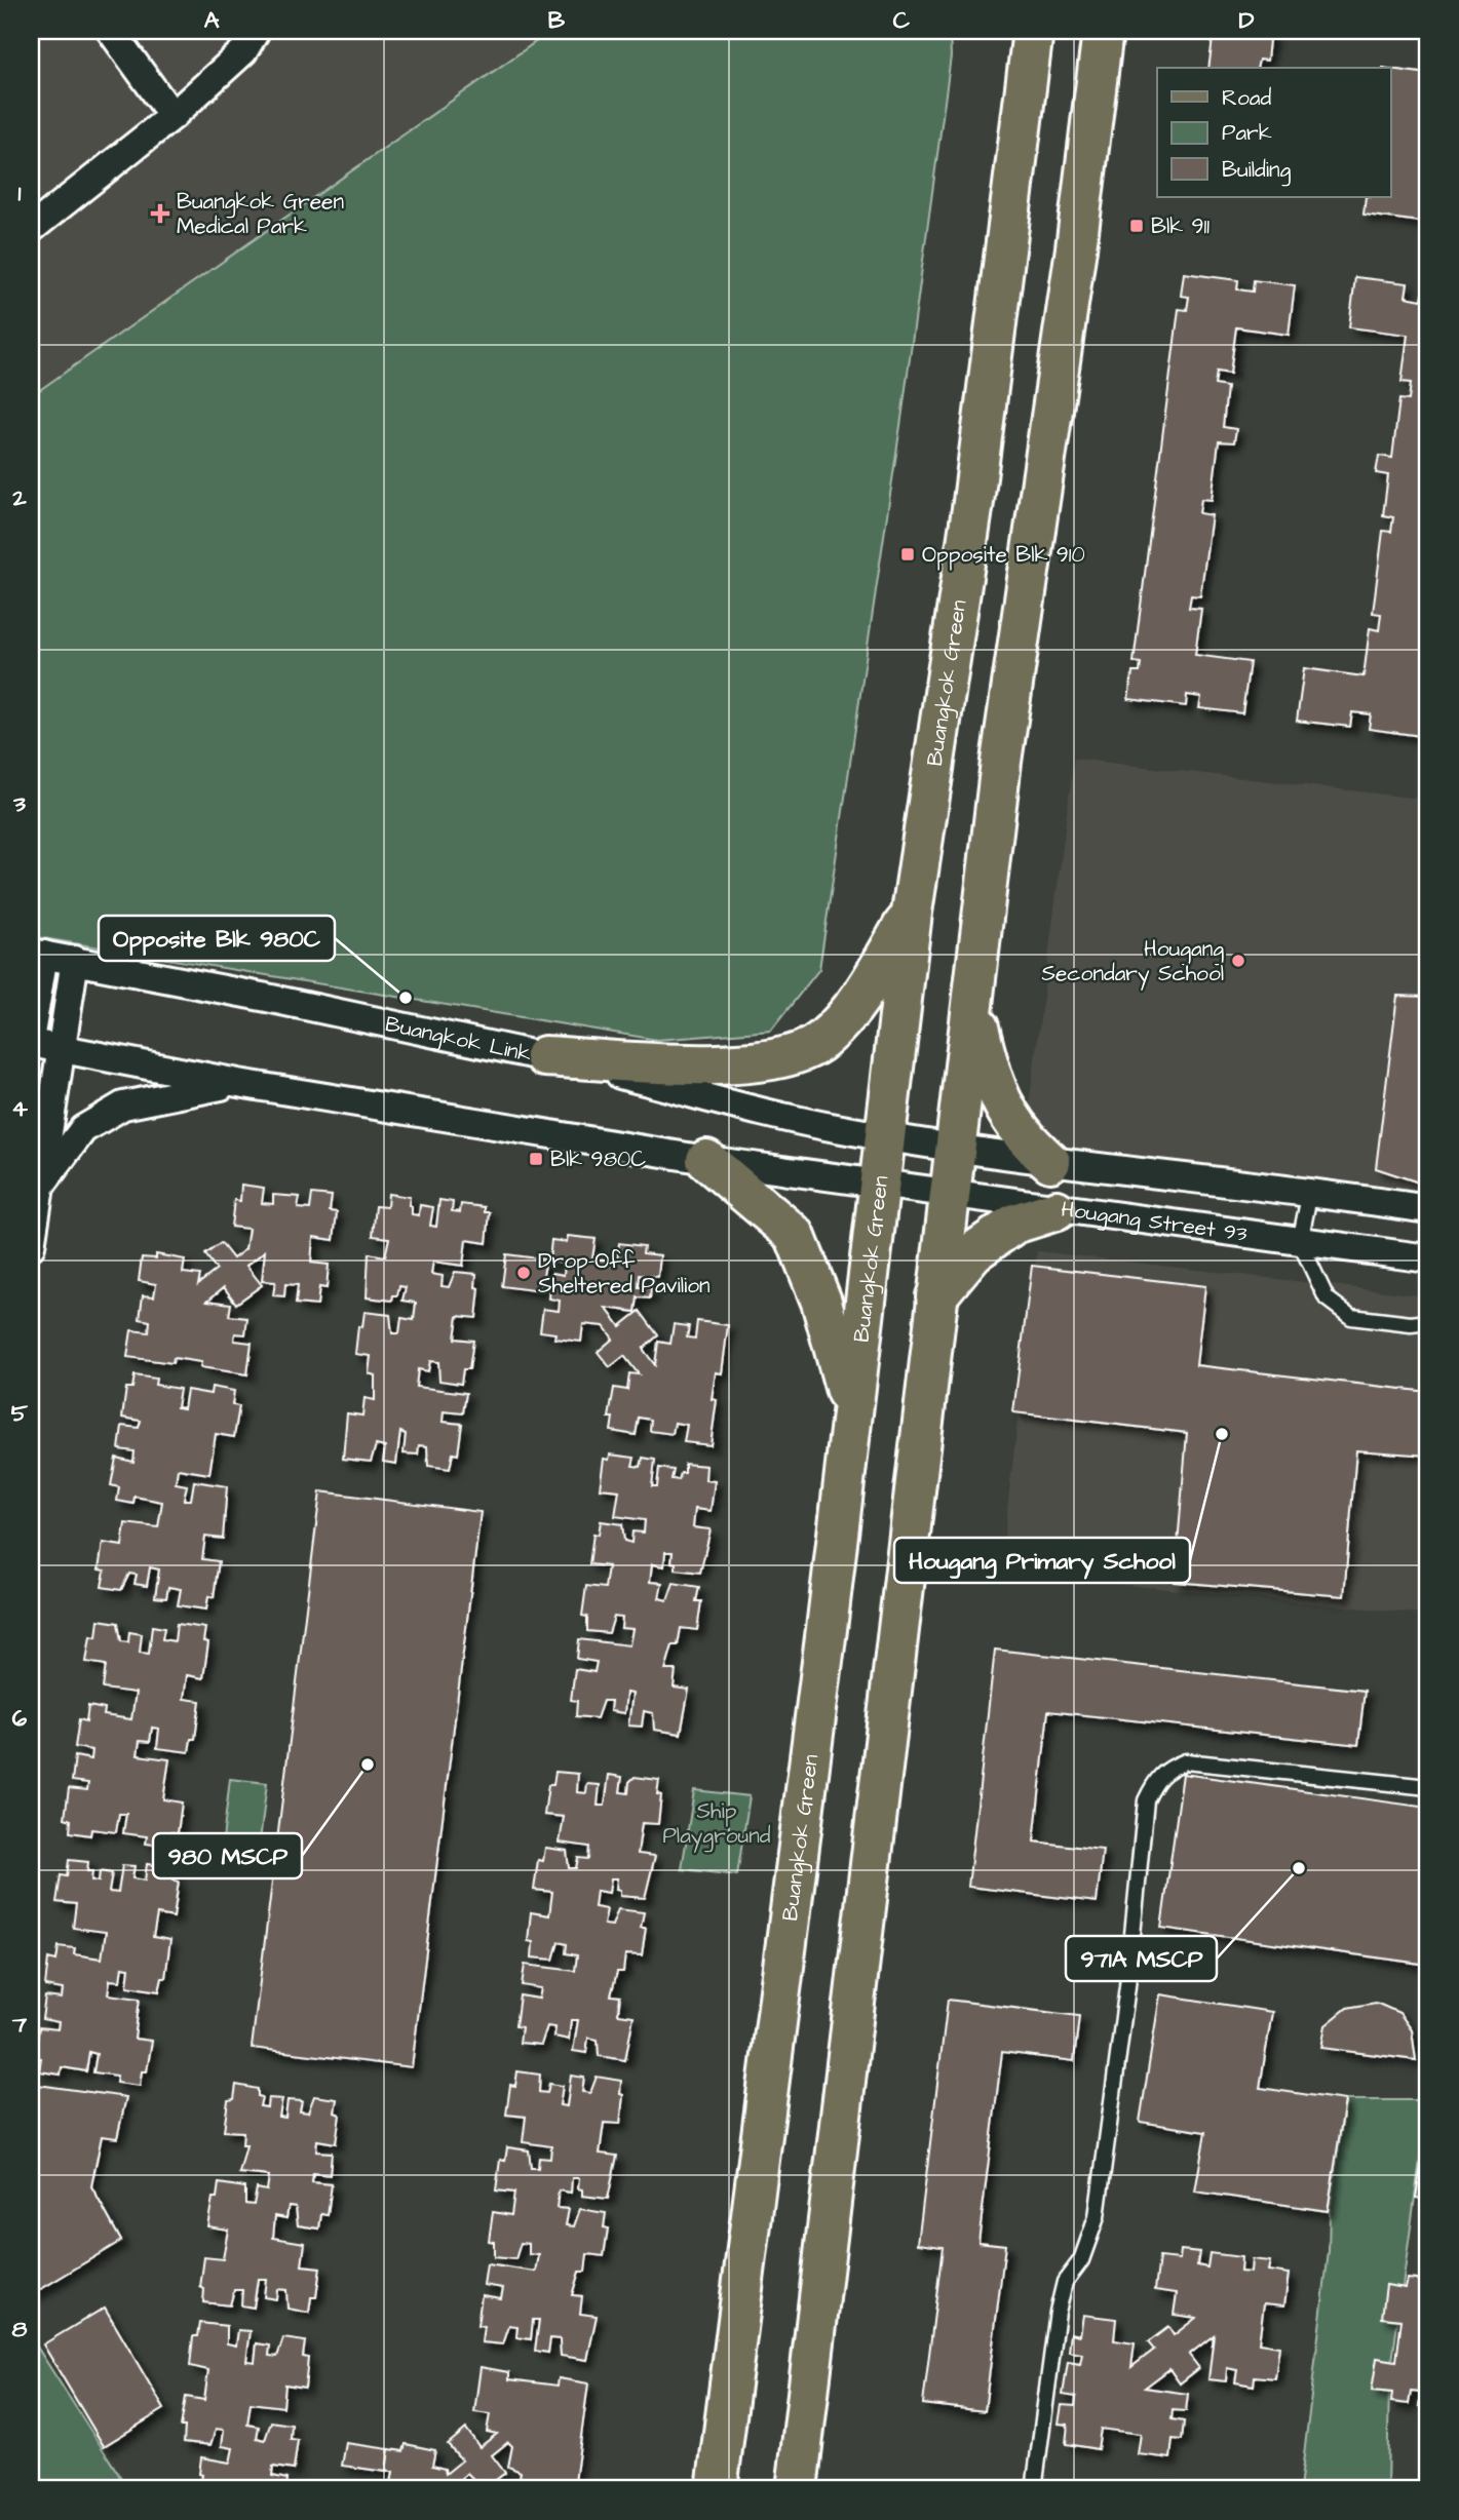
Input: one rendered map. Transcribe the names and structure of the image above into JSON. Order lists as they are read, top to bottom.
{
  "streets": {
    "main road": ["Buangkok Green"],
    "street": ["Buangkok Link", "Hougang Street 93"]
  },
  "crossings": [
    ["Buangkok Green", "Buangkok Link"],
    ["Buangkok Green", "Hougang Street 93"]
  ],
  "parks": ["Ship Playground"],
  "places": {
    "health": ["Buangkok Green Medical Park"],
    "transit": ["Blk 911", "Opposite Blk 910", "Blk 980C"],
    "other": [
      "Hougang Secondary School",
      "Opposite Blk 980C",
      "Drop-Off Sheltered Pavilion",
      "Hougang Primary School",
      "980 MSCP",
      "971A MSCP"
    ]
  },
  "legend": ["Road", "Park", "Building"],
  "grid": {
    "columns": [
      "A",
      "B",
      "C",
      "D"
    ],
    "rows": [
      "1",
      "2",
      "3",
      "4",
      "5",
      "6",
      "7",
      "8"
    ]
  }
}
